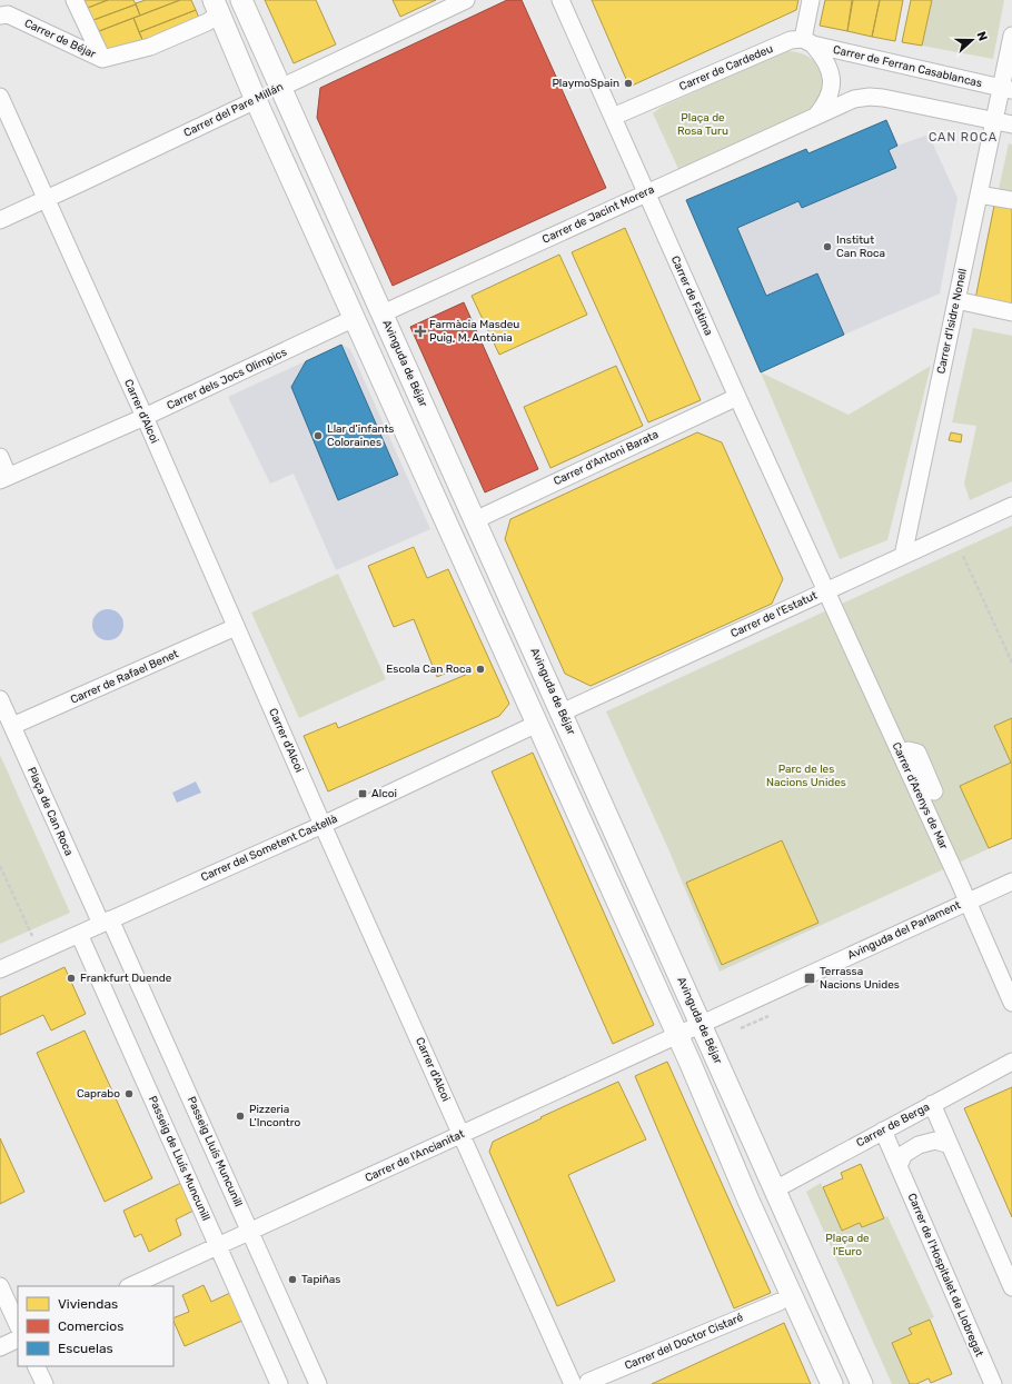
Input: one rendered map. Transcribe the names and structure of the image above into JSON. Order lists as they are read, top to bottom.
{
  "streets": {
    "main road": ["Carrer del Pare Millán", "Avinguda de Béjar", "Carrer de l'Estatut"],
    "street": [
      "Carrer de Béjar",
      "Carrer de Ferran Casablancas",
      "Carrer de Cardedeu",
      "Carrer de Jacint Morera",
      "Carrer de Fàtima",
      "Carrer d'Isidre Nonell",
      "Carrer dels Jocs Olimpics",
      "Carrer d'Alcoi",
      "Carrer d'Antoni Barata",
      "Carrer de Rafael Benet",
      "Carrer d'Arenys de Mar",
      "Plaça de Can Roca",
      "Carrer del Sometent Castellà",
      "Avinguda del Parlament",
      "Carrer de Berga",
      "Passeig Lluís Muncunill",
      "Carrer de l'Ancianitat",
      "Passeig de Lluís Muncunill",
      "Carrer de l'Hospitalet de Llobregat",
      "Carrer del Doctor Cistaré"
    ]
  },
  "crossings": [
    ["Carrer de Ferran Casablancas", "Carrer de Cardedeu"],
    ["Carrer de Ferran Casablancas", "Carrer d'Isidre Nonell"],
    ["Carrer de Cardedeu", "Carrer de Fàtima"],
    ["Carrer del Pare Millán", "Avinguda de Béjar"],
    ["Carrer del Pare Millán", "Carrer d'Alcoi"],
    ["Carrer de Jacint Morera", "Carrer de Fàtima"],
    ["Carrer de Jacint Morera", "Avinguda de Béjar"],
    ["Carrer de Fàtima", "Carrer d'Antoni Barata"],
    ["Carrer de Fàtima", "Carrer de l'Estatut"],
    ["Carrer de Fàtima", "Carrer d'Arenys de Mar"],
    ["Carrer d'Isidre Nonell", "Carrer de l'Estatut"],
    ["Avinguda de Béjar", "Carrer d'Antoni Barata"],
    ["Avinguda de Béjar", "Carrer de l'Estatut"],
    ["Avinguda de Béjar", "Avinguda del Parlament"],
    ["Avinguda de Béjar", "Carrer de Berga"],
    ["Avinguda de Béjar", "Carrer de l'Ancianitat"],
    ["Carrer dels Jocs Olimpics", "Carrer d'Alcoi"],
    ["Carrer d'Alcoi", "Carrer de Rafael Benet"],
    ["Carrer d'Alcoi", "Carrer del Sometent Castellà"],
    ["Carrer d'Alcoi", "Carrer de l'Ancianitat"],
    ["Carrer d'Alcoi", "Carrer del Doctor Cistaré"],
    ["Carrer de l'Estatut", "Carrer d'Arenys de Mar"],
    ["Carrer de l'Estatut", "Carrer del Sometent Castellà"],
    ["Carrer de Rafael Benet", "Plaça de Can Roca"],
    ["Carrer d'Arenys de Mar", "Avinguda del Parlament"],
    ["Plaça de Can Roca", "Carrer del Sometent Castellà"],
    ["Plaça de Can Roca", "Passeig Lluís Muncunill"],
    ["Carrer del Sometent Castellà", "Passeig Lluís Muncunill"],
    ["Carrer del Sometent Castellà", "Passeig de Lluís Muncunill"],
    ["Avinguda del Parlament", "Carrer de l'Ancianitat"],
    ["Carrer de Berga", "Carrer de l'Hospitalet de Llobregat"],
    ["Passeig Lluís Muncunill", "Carrer de l'Ancianitat"],
    ["Carrer de l'Ancianitat", "Passeig de Lluís Muncunill"]
  ],
  "districts": ["CAN ROCA"],
  "parks": ["Plaça de Rosa Turu", "Parc de les Nacions Unides", "Plaça de l'Euro"],
  "places": {
    "other": [
      "PlaymoSpain",
      "Institut Can Roca",
      "Llar d'infants Coloraines",
      "Escola Can Roca",
      "Frankfurt Duende",
      "Caprabo",
      "Pizzeria L'Incontro",
      "Tapiñas"
    ],
    "health": ["Farmàcia Masdeu Puig, M. Antònia"],
    "transit": ["Alcoi", "Terrassa Nacions Unides"]
  },
  "legend": ["Viviendas", "Comercios", "Escuelas"],
  "north": "right"
}
